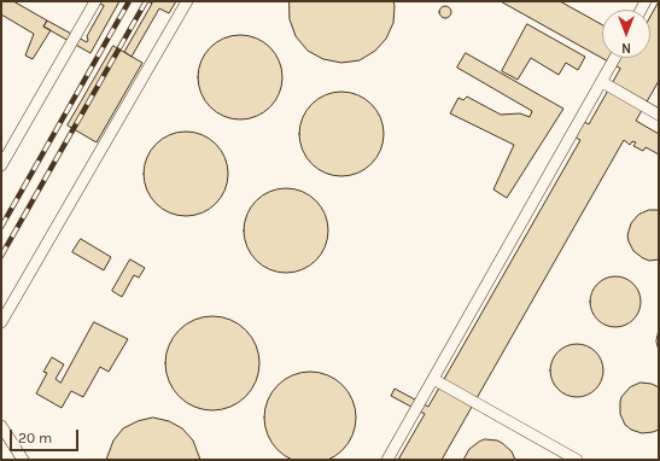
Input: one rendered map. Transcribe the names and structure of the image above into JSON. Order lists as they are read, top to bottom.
{
  "scale_bar": "20 m",
  "north": "bottom"
}
